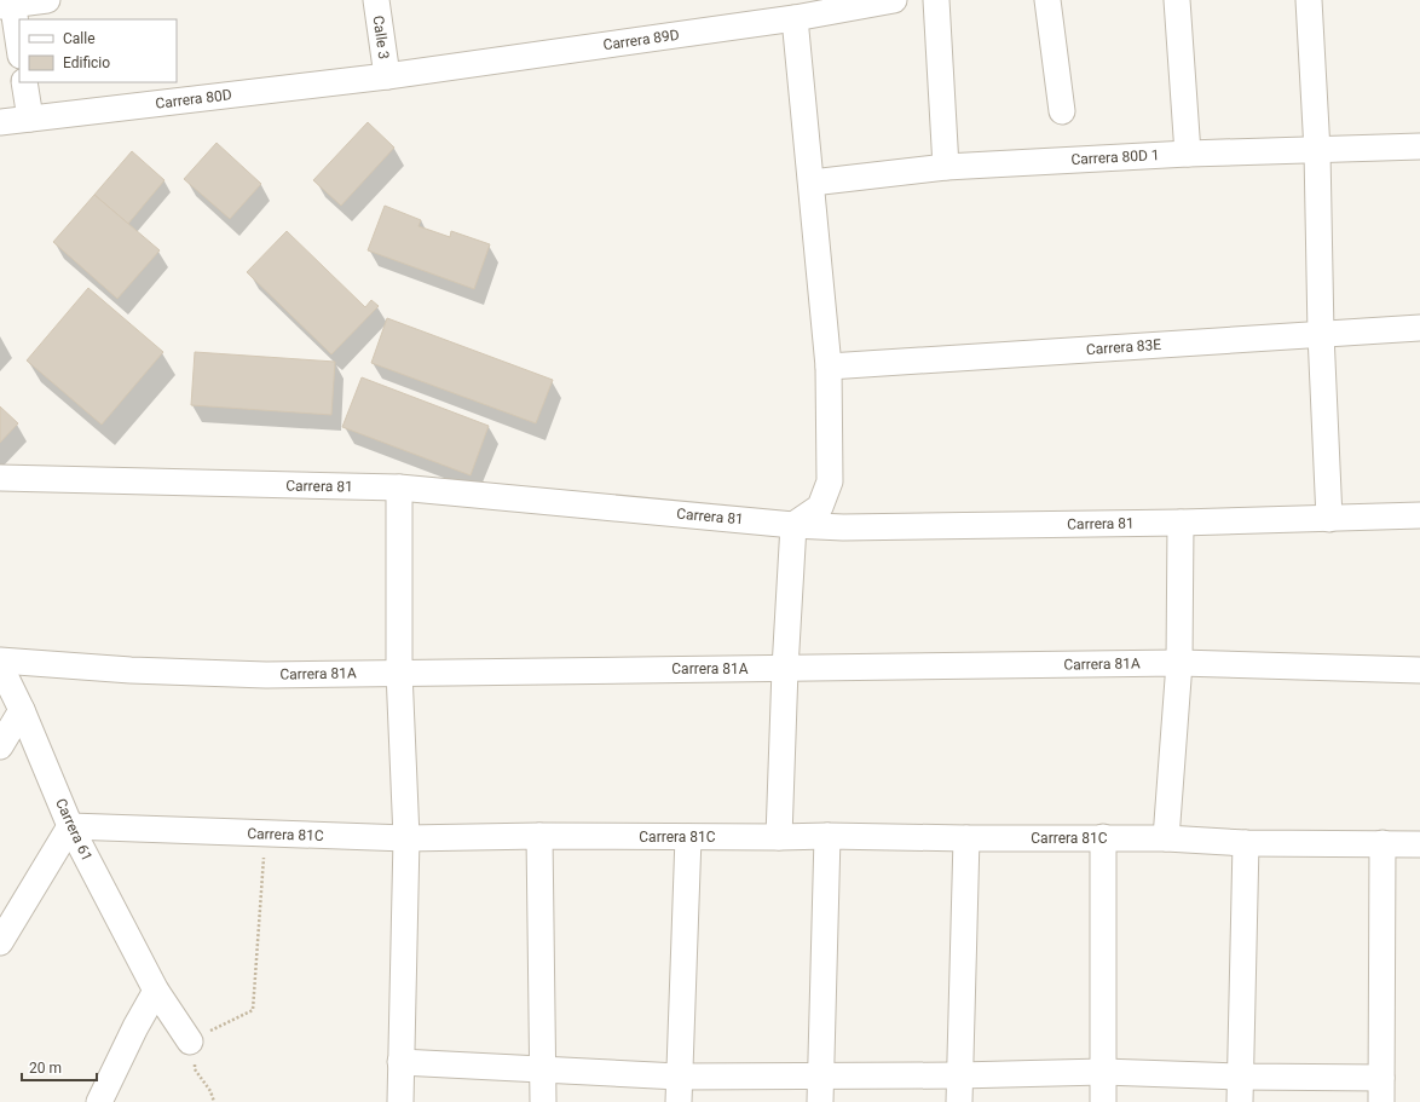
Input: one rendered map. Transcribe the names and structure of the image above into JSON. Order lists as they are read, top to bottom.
{
  "streets": {
    "street": [
      "Calle 3",
      "Carrera 89D",
      "Carrera 80D",
      "Carrera 80D 1",
      "Carrera 83E",
      "Carrera 81",
      "Carrera 81A",
      "Carrera 61",
      "Carrera 81C"
    ]
  },
  "crossings": [
    ["Calle 3", "Carrera 89D"],
    ["Calle 3", "Carrera 80D"],
    ["Carrera 89D", "Carrera 80D"],
    ["Carrera 61", "Carrera 81C"]
  ],
  "legend": ["Calle", "Edificio"],
  "scale_bar": "20 m"
}
